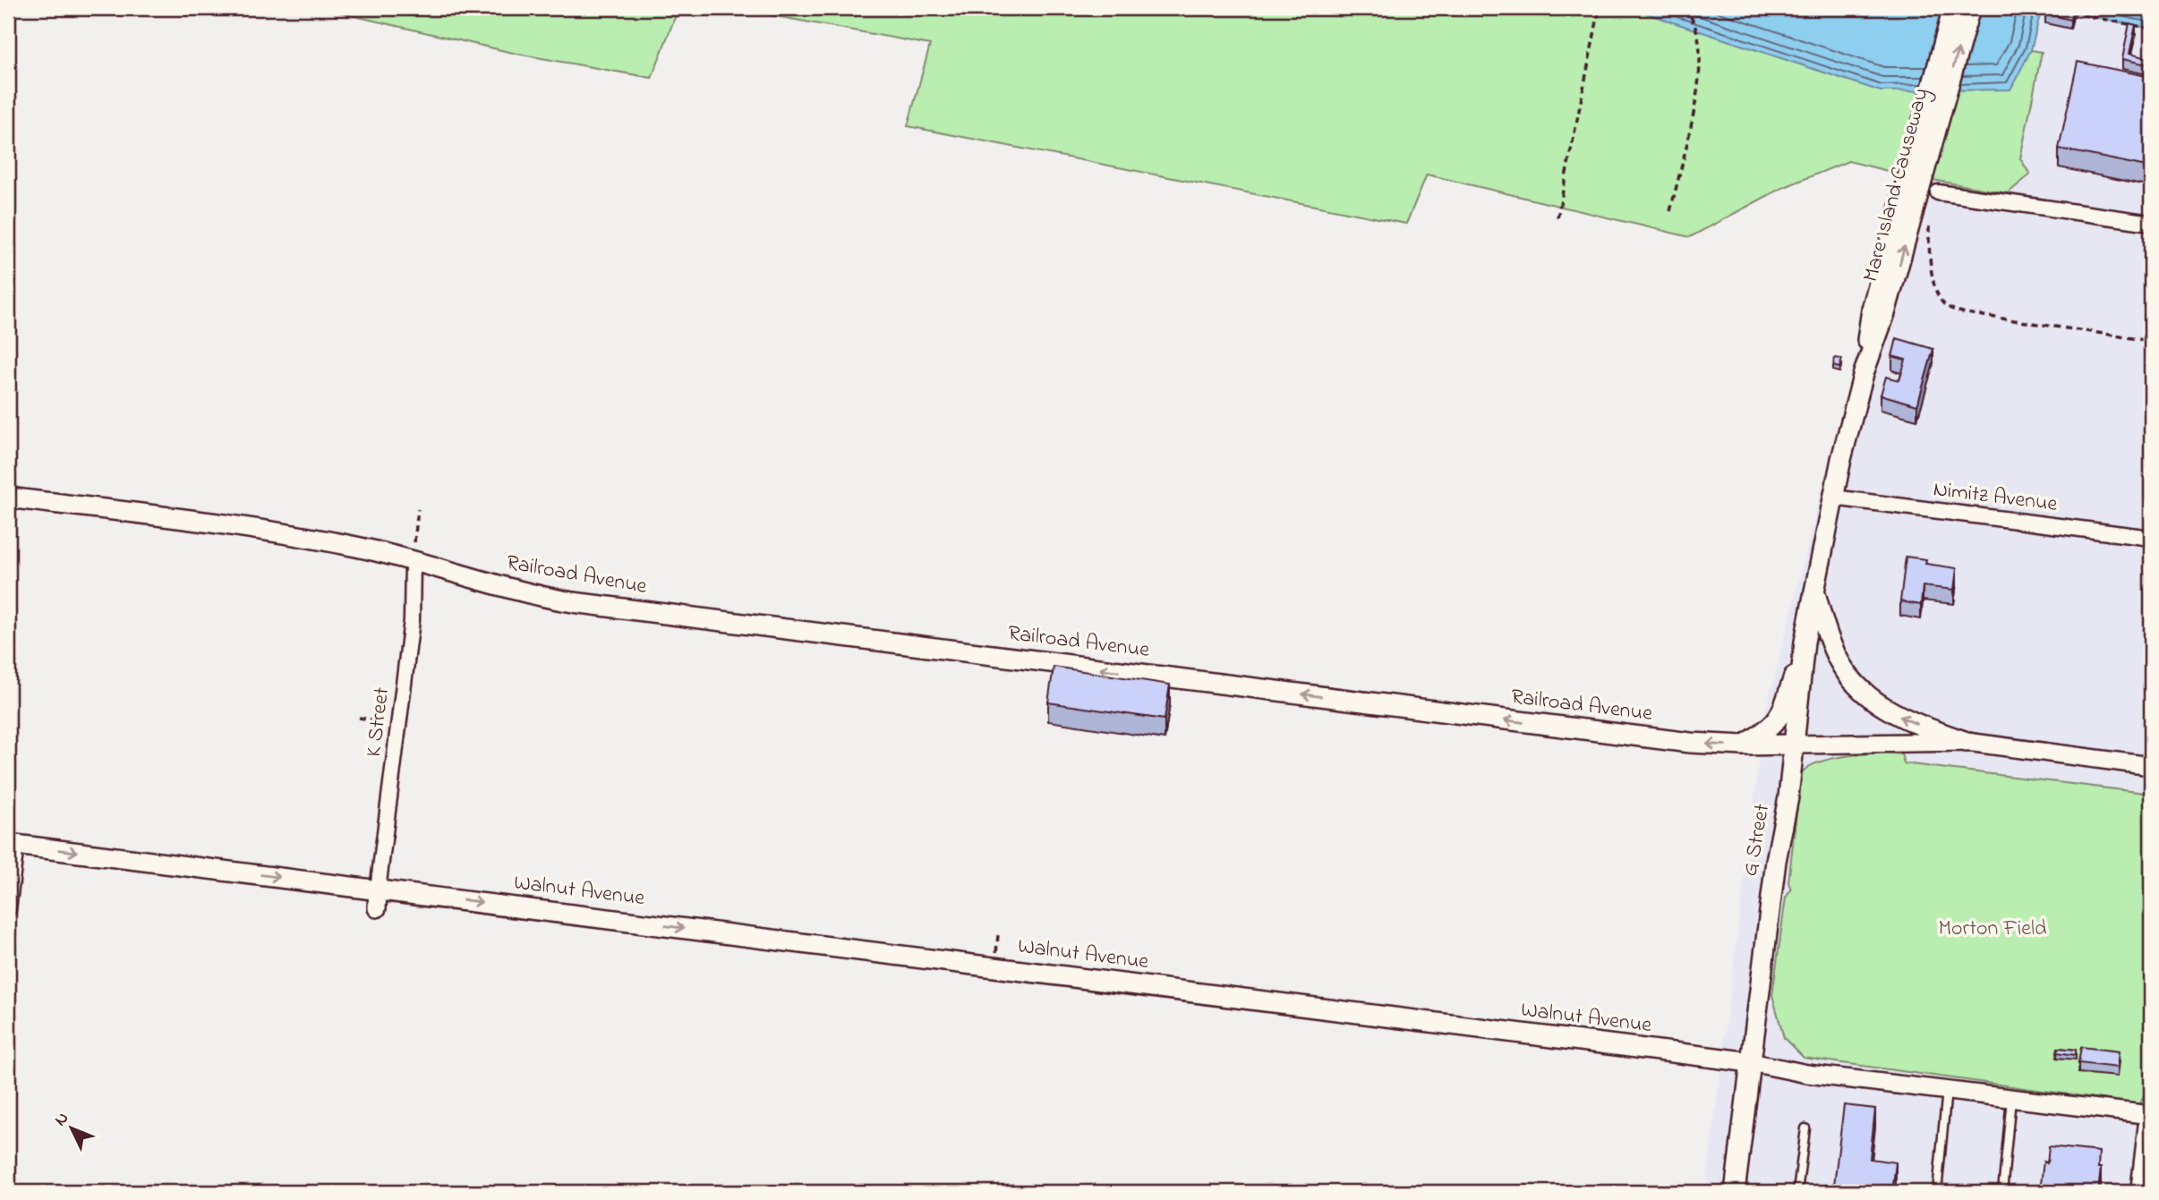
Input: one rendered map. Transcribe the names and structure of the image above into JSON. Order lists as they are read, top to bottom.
{
  "streets": {
    "main road": [
      "Mare Island Causeway",
      "Railroad Avenue",
      "G Street",
      "Walnut Avenue"
    ],
    "street": ["Nimitz Avenue", "K Street"]
  },
  "crossings": [
    ["Mare Island Causeway", "Nimitz Avenue"],
    ["Mare Island Causeway", "G Street"],
    ["Nimitz Avenue", "G Street"],
    ["Railroad Avenue", "K Street"],
    ["Railroad Avenue", "G Street"],
    ["K Street", "Walnut Avenue"],
    ["G Street", "Walnut Avenue"]
  ],
  "one_way": ["Railroad Avenue", "Walnut Avenue"],
  "parks": ["Morton Field"],
  "north": "top left"
}
